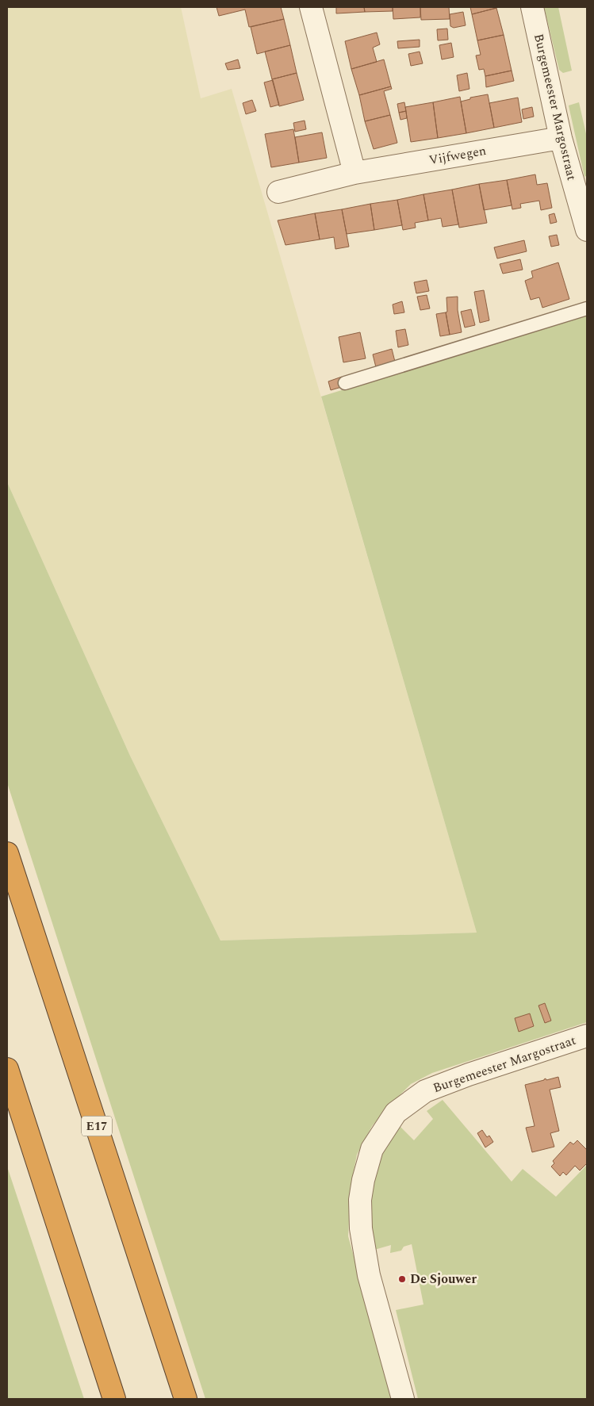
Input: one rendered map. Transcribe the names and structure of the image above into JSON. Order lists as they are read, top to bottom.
{
  "streets": {
    "highway": ["E17"],
    "street": ["Burgemeester Margostraat", "Vijfwegen"]
  },
  "crossings": [
    ["Burgemeester Margostraat", "Vijfwegen"]
  ],
  "places": ["De Sjouwer"]
}
